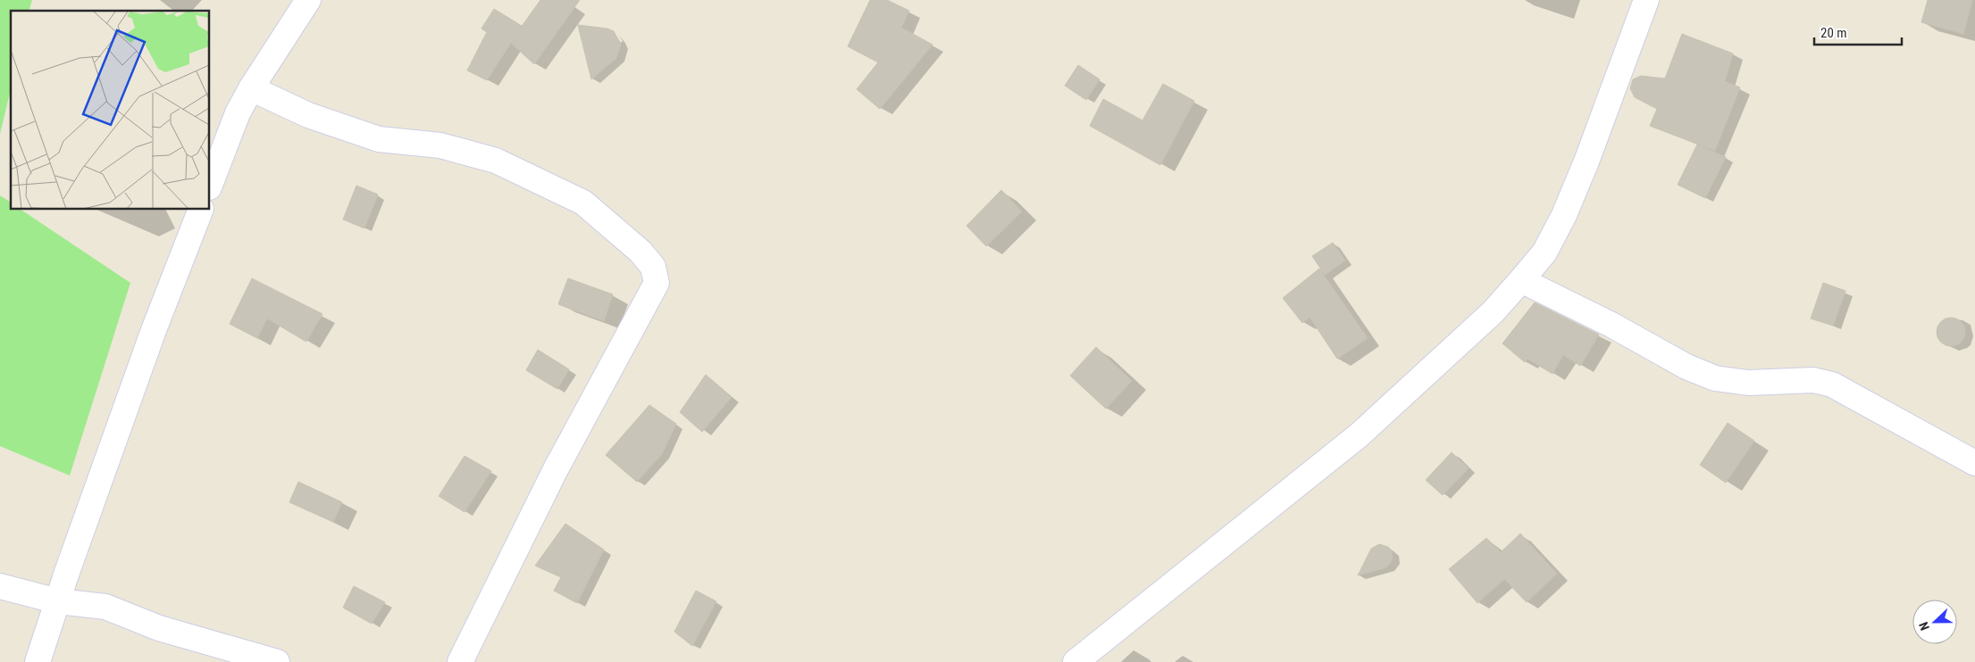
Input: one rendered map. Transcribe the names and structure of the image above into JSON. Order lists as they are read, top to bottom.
{
  "scale_bar": "20 m",
  "north": "left"
}
